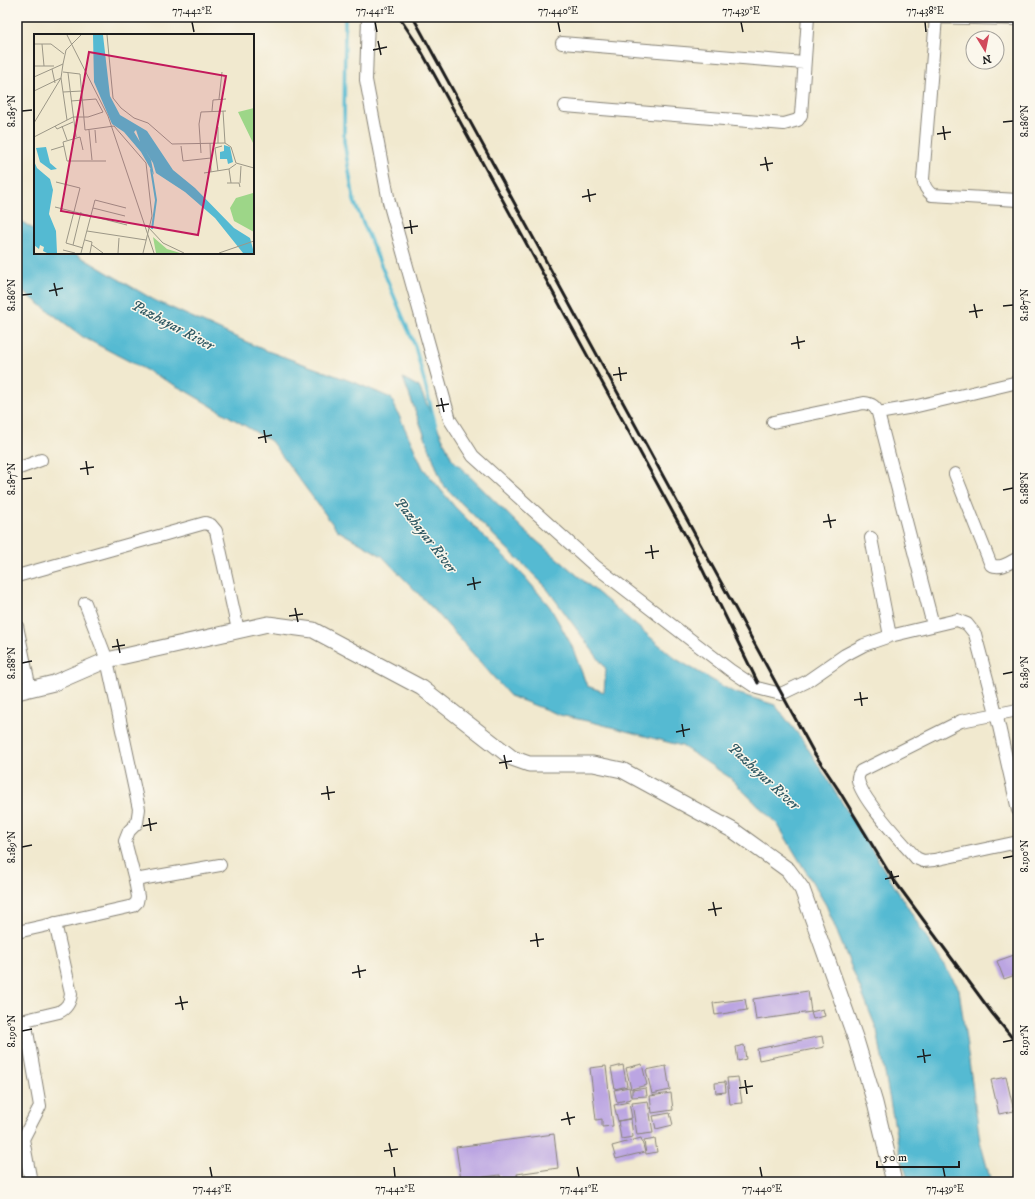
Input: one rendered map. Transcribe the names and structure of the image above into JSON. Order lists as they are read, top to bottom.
{
  "water": ["Pazhayar River"],
  "scale_bar": "50 m",
  "north": "bottom",
  "coordinates": [
    "77.442°E",
    "77.441°E",
    "77.440°E",
    "77.439°E",
    "77.438°E",
    "8.185°N",
    "8.186°N",
    "8.187°N",
    "8.188°N",
    "8.189°N",
    "8.190°N",
    "8.191°N",
    "77.443°E"
  ]
}
